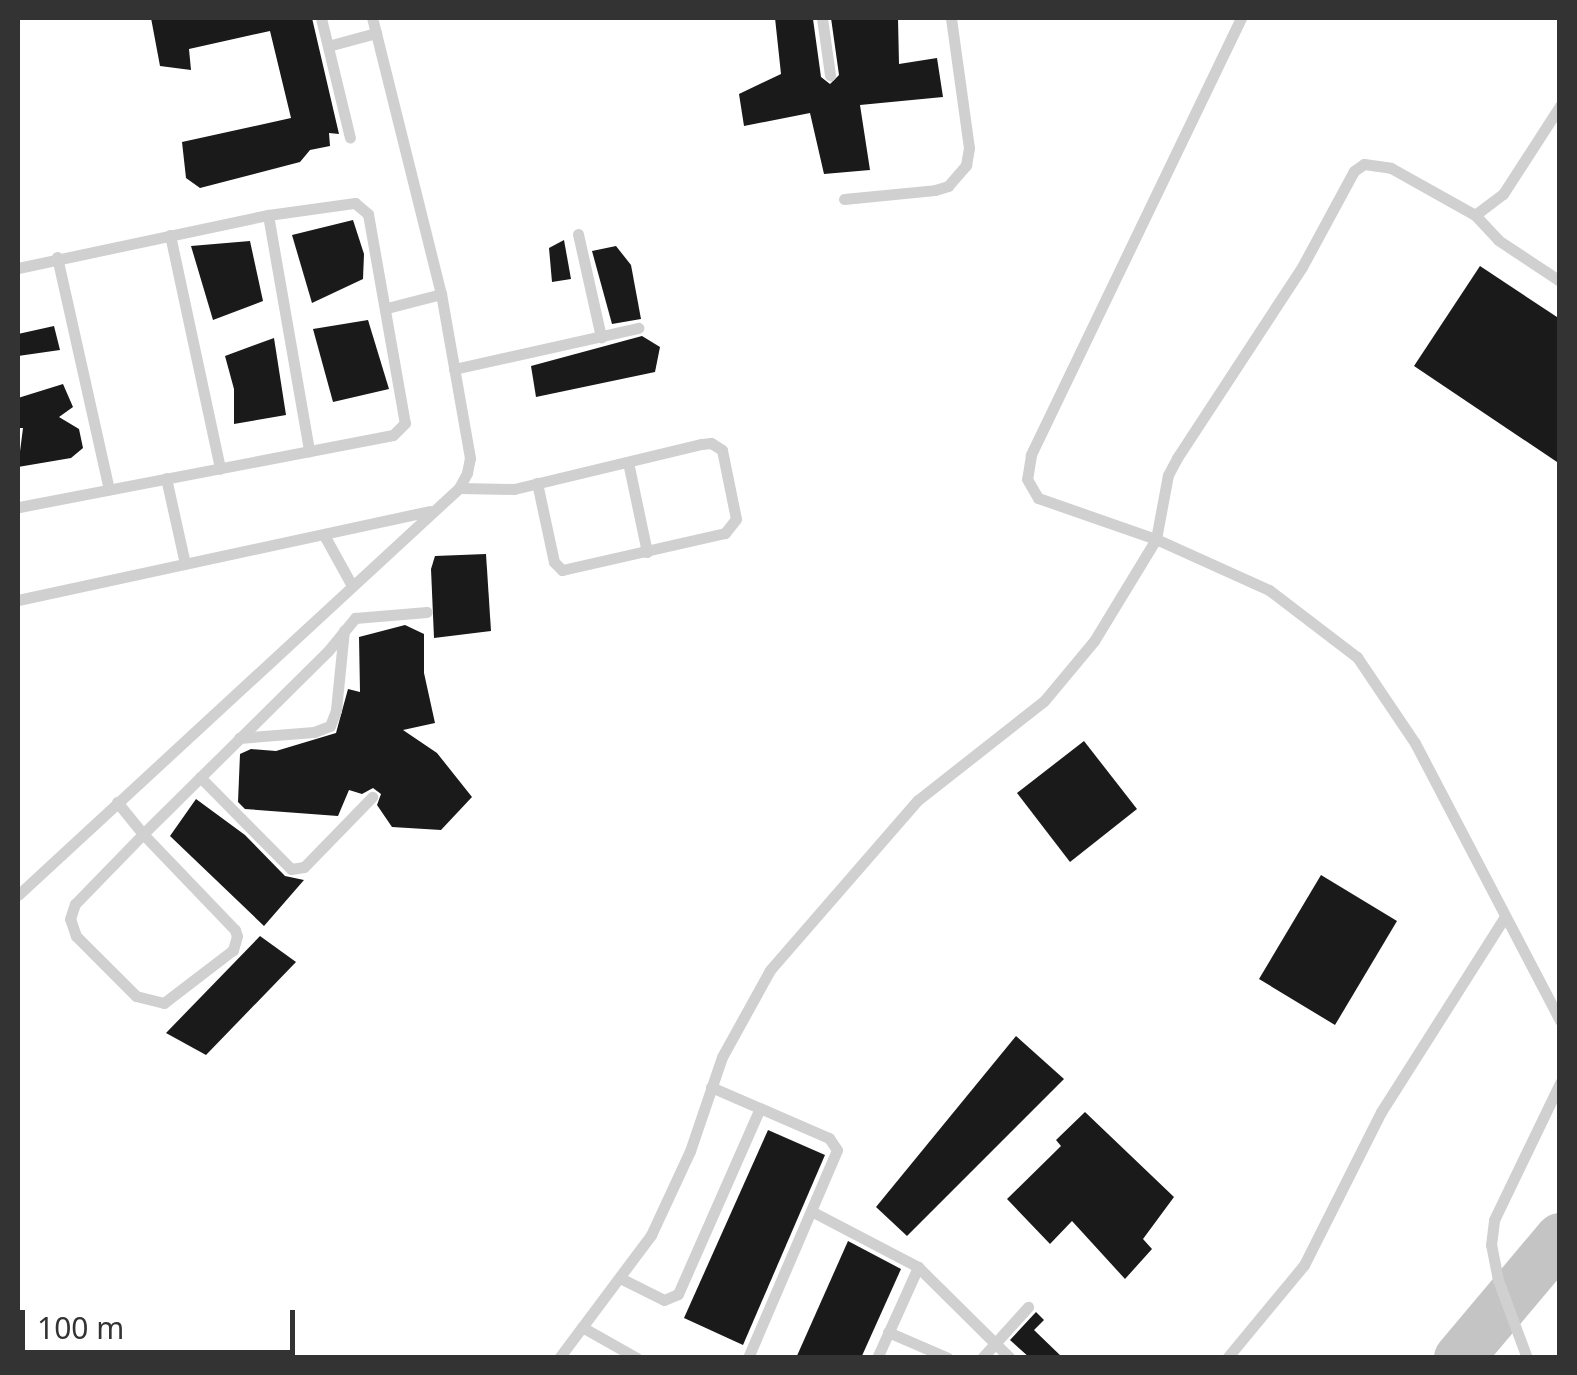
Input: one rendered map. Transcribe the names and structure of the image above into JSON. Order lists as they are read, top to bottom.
{
  "scale_bar": "100 m"
}
